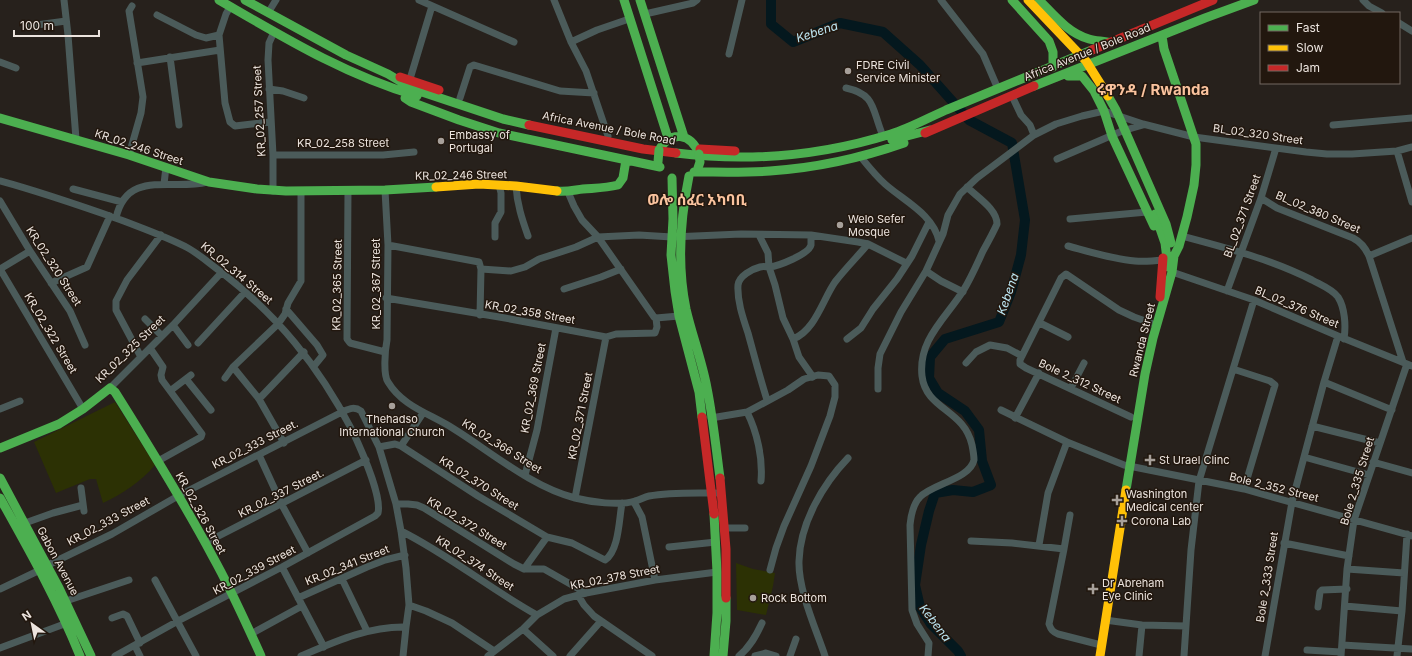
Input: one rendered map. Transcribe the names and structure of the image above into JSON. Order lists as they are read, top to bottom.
{
  "streets": {
    "main road": [
      "Africa Avenue / Bole Road",
      "KR_02_246 Street",
      "Rwanda Street",
      "KR_02_325 Street",
      "KR_02_326 Street",
      "Gabon Avenue"
    ],
    "street": [
      "KR_02_257 Street",
      "BL_02_320 Street",
      "KR_02_258 Street",
      "BL_02_380 Street",
      "BL_02_371 Street",
      "KR_02_320 Street",
      "KR_02_314 Street",
      "KR_02_367 Street",
      "KR_02_365 Street",
      "BL_02_376 Street",
      "KR_02_358 Street",
      "KR_02_322 Street",
      "Bole 2_312 Street",
      "KR_02_369 Street",
      "KR_02_371 Street",
      "KR_02_333 Street.",
      "KR_02_366 Street",
      "Bole 2_335 Street",
      "KR_02_370 Street",
      "Bole 2_352 Street",
      "KR_02_337 Street.",
      "KR_02_333 Street",
      "KR_02_372 Street",
      "KR_02_374 Street",
      "KR_02_341 Street",
      "KR_02_339 Street",
      "KR_02_378 Street",
      "Bole 2_333 Street"
    ]
  },
  "crossings": [
    ["Africa Avenue / Bole Road", "KR_02_257 Street"],
    ["Africa Avenue / Bole Road", "KR_02_246 Street"],
    ["Africa Avenue / Bole Road", "Rwanda Street"],
    ["KR_02_257 Street", "KR_02_258 Street"],
    ["KR_02_257 Street", "KR_02_246 Street"],
    ["BL_02_320 Street", "BL_02_371 Street"],
    ["BL_02_320 Street", "Rwanda Street"],
    ["KR_02_246 Street", "KR_02_367 Street"],
    ["KR_02_246 Street", "KR_02_365 Street"],
    ["BL_02_380 Street", "BL_02_371 Street"],
    ["BL_02_380 Street", "BL_02_376 Street"],
    ["BL_02_380 Street", "Bole 2_335 Street"],
    ["BL_02_371 Street", "BL_02_376 Street"],
    ["BL_02_371 Street", "Bole 2_333 Street"],
    ["KR_02_314 Street", "KR_02_325 Street"],
    ["KR_02_314 Street", "KR_02_333 Street."],
    ["KR_02_314 Street", "KR_02_337 Street."],
    ["KR_02_314 Street", "KR_02_339 Street"],
    ["KR_02_367 Street", "KR_02_365 Street"],
    ["KR_02_367 Street", "KR_02_358 Street"],
    ["KR_02_367 Street", "KR_02_366 Street"],
    ["BL_02_376 Street", "Rwanda Street"],
    ["BL_02_376 Street", "Bole 2_335 Street"],
    ["BL_02_376 Street", "Bole 2_333 Street"],
    ["KR_02_358 Street", "KR_02_369 Street"],
    ["KR_02_358 Street", "KR_02_371 Street"],
    ["KR_02_322 Street", "KR_02_325 Street"],
    ["Rwanda Street", "Bole 2_312 Street"],
    ["Rwanda Street", "Bole 2_352 Street"],
    ["Rwanda Street", "Bole 2_333 Street"],
    ["KR_02_325 Street", "KR_02_326 Street"],
    ["KR_02_369 Street", "KR_02_366 Street"],
    ["KR_02_371 Street", "KR_02_366 Street"],
    ["KR_02_333 Street.", "KR_02_326 Street"],
    ["KR_02_333 Street.", "KR_02_333 Street"],
    ["KR_02_366 Street", "KR_02_370 Street"],
    ["Bole 2_335 Street", "Bole 2_352 Street"],
    ["Bole 2_352 Street", "Bole 2_333 Street"],
    ["KR_02_337 Street.", "KR_02_326 Street"],
    ["KR_02_326 Street", "KR_02_333 Street"],
    ["KR_02_326 Street", "KR_02_339 Street"],
    ["KR_02_333 Street", "Gabon Avenue"],
    ["KR_02_374 Street", "KR_02_378 Street"]
  ],
  "districts": ["ሩዋንዳ / Rwanda", "ወሎ ሰፈር አካባቢ"],
  "water": ["Kebena"],
  "places": {
    "other": [
      "FDRE Civil Service Minister",
      "Embassy of Portugal",
      "Welo Sefer Mosque",
      "Thehadso International Church",
      "Rock Bottom"
    ],
    "health": [
      "St Urael Clinc",
      "Washington Medical center",
      "Corona Lab",
      "Dr Abreham Eye Clinic"
    ]
  },
  "legend": ["Fast", "Slow", "Jam"],
  "scale_bar": "100 m",
  "north": "top left"
}
